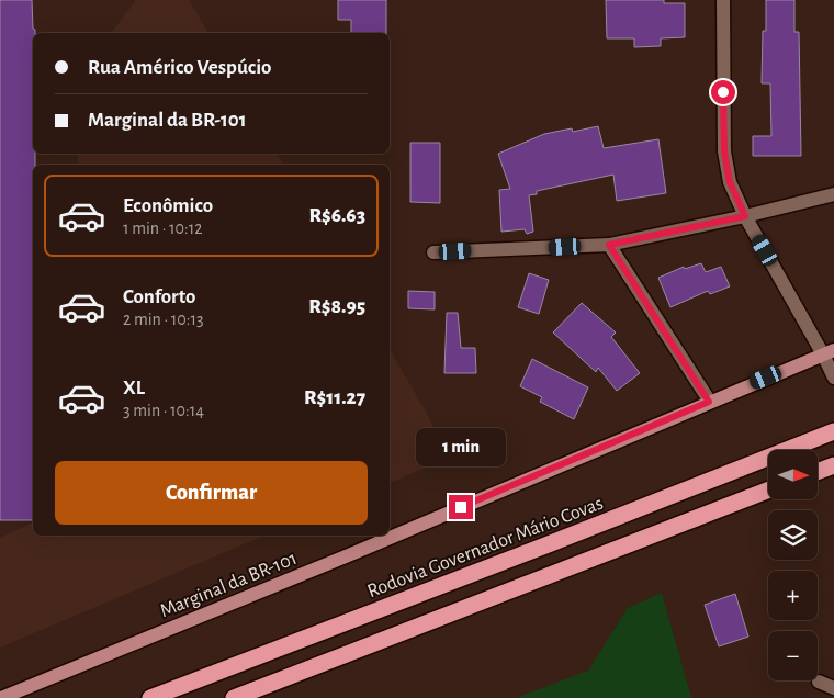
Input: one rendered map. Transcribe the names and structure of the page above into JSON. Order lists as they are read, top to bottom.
{
  "streets": {
    "highway": ["Rodovia Governador Mário Covas"],
    "main road": ["Marginal da BR-101"]
  },
  "north": "right",
  "page": {
    "banner": ["Rua Américo Vespúcio", "Marginal da BR-101"],
    "list": [
      {
        "name": "Econômico",
        "note": "1 min · 10:12",
        "value": "R$6.63"
      },
      {
        "name": "Conforto",
        "note": "2 min · 10:13",
        "value": "R$8.95"
      },
      {
        "name": "XL",
        "note": "3 min · 10:14",
        "value": "R$11.27"
      }
    ],
    "bubble": "1 min",
    "map_buttons": ["+", "−"],
    "buttons": "Confirmar"
  }
}
